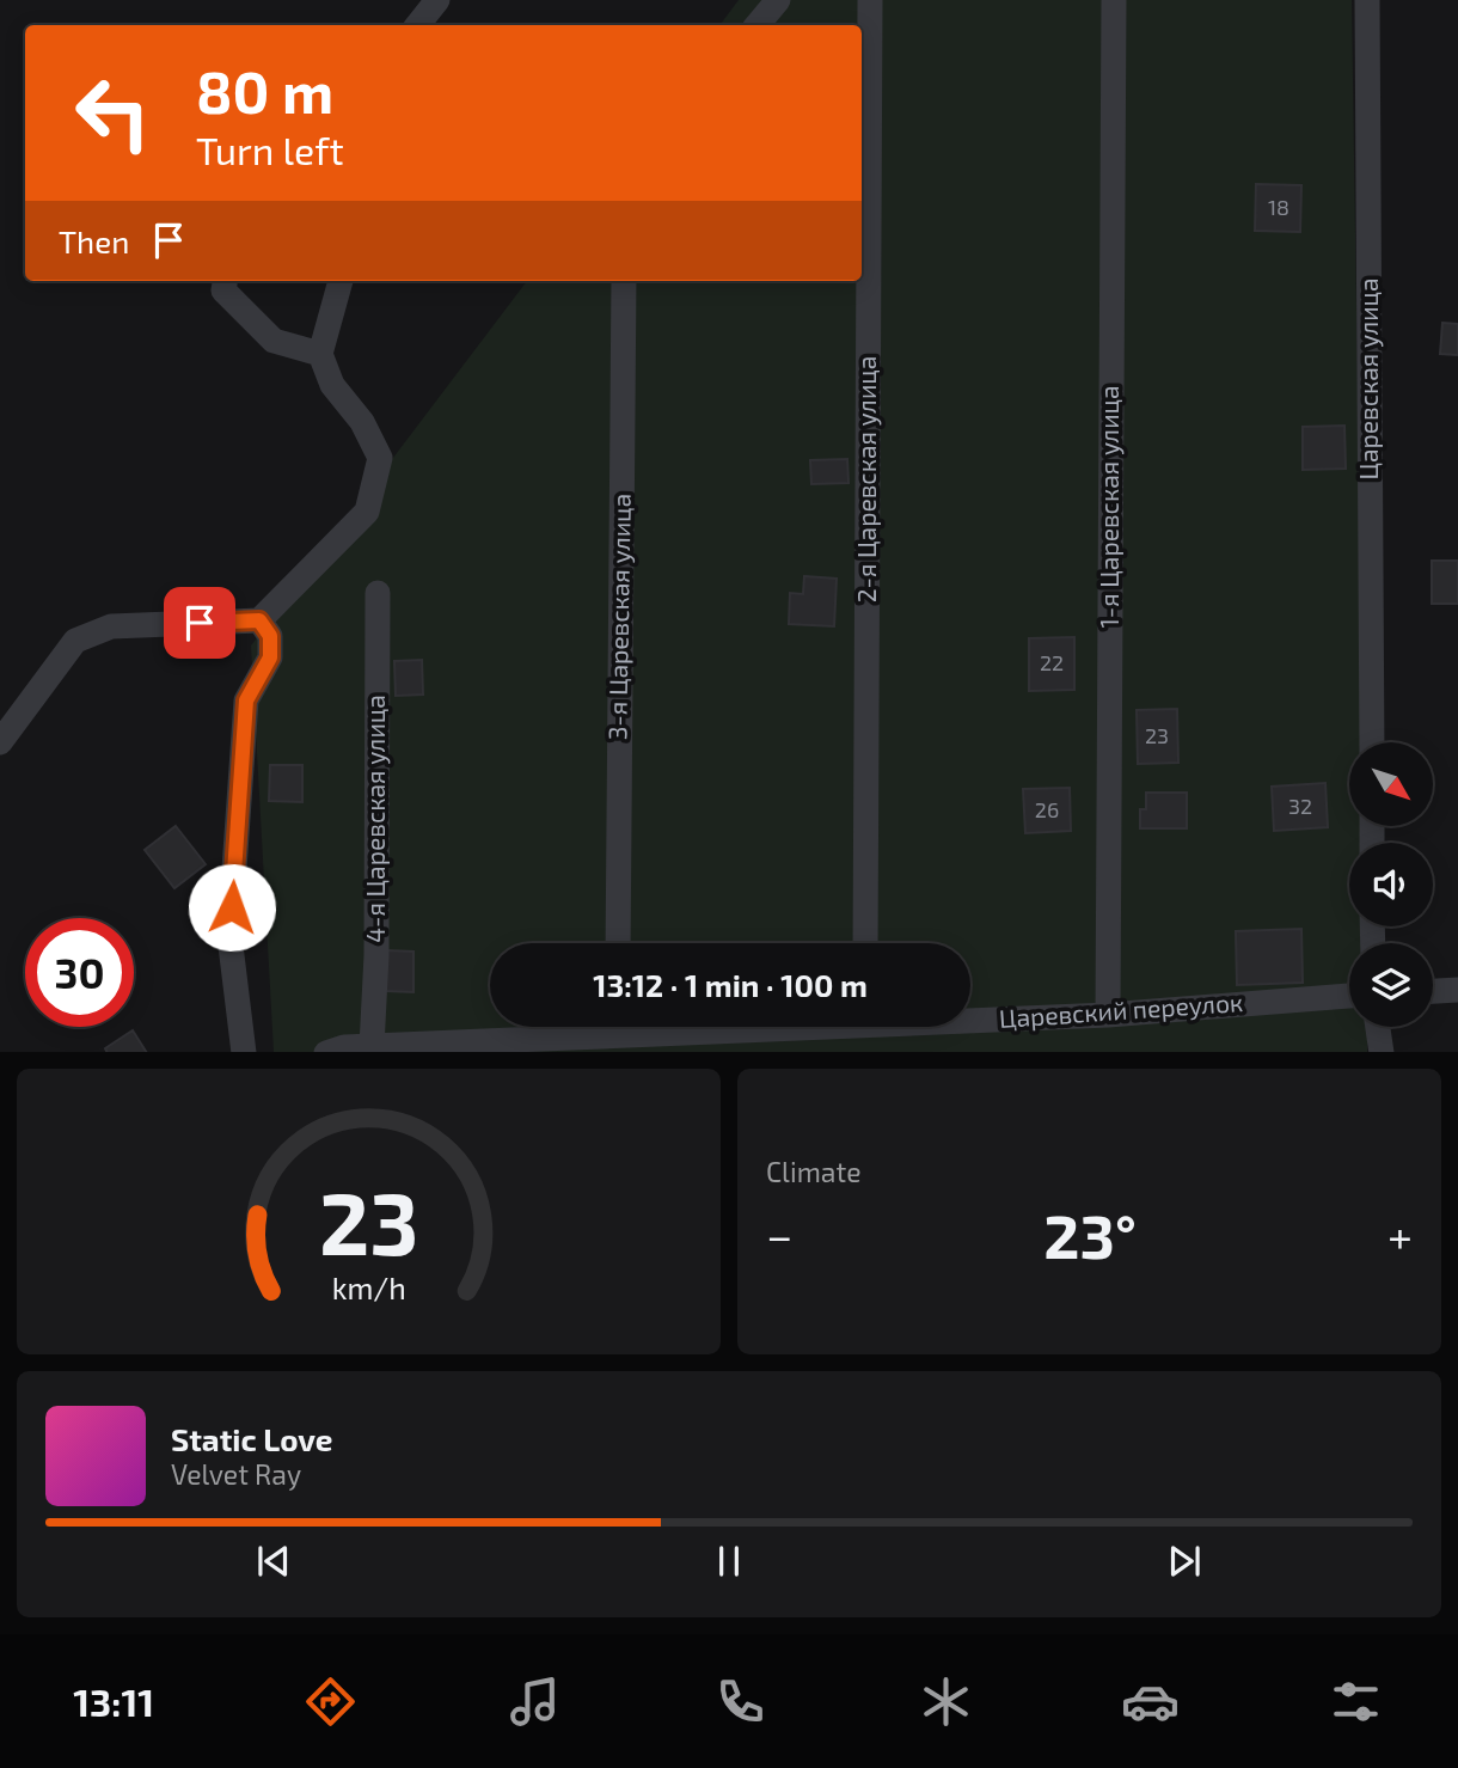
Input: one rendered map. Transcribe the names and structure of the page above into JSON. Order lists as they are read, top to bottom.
{
  "streets": {
    "street": [
      "Царевская улица",
      "2-я Царевская улица",
      "1-я Царевская улица",
      "3-я Царевская улица",
      "4-я Царевская улица",
      "Царевский переулок"
    ]
  },
  "crossings": [
    ["1-я Царевская улица", "Царевский переулок"],
    ["4-я Царевская улица", "Царевский переулок"]
  ],
  "house_numbers": [
    "18",
    "22",
    "23",
    "32",
    "26"
  ],
  "north": "bottom right",
  "page": {
    "turn": ["80 m", "Turn left"],
    "then": "Then",
    "limit": "30",
    "trip": "13:12 · 1 min · 100 m",
    "tile": "Climate",
    "heat": ["−", "23°", "+"],
    "song": ["Static Love", "Velvet Ray"],
    "tabs": "13:11",
    "gauge": ["23", "km/h"]
  }
}
